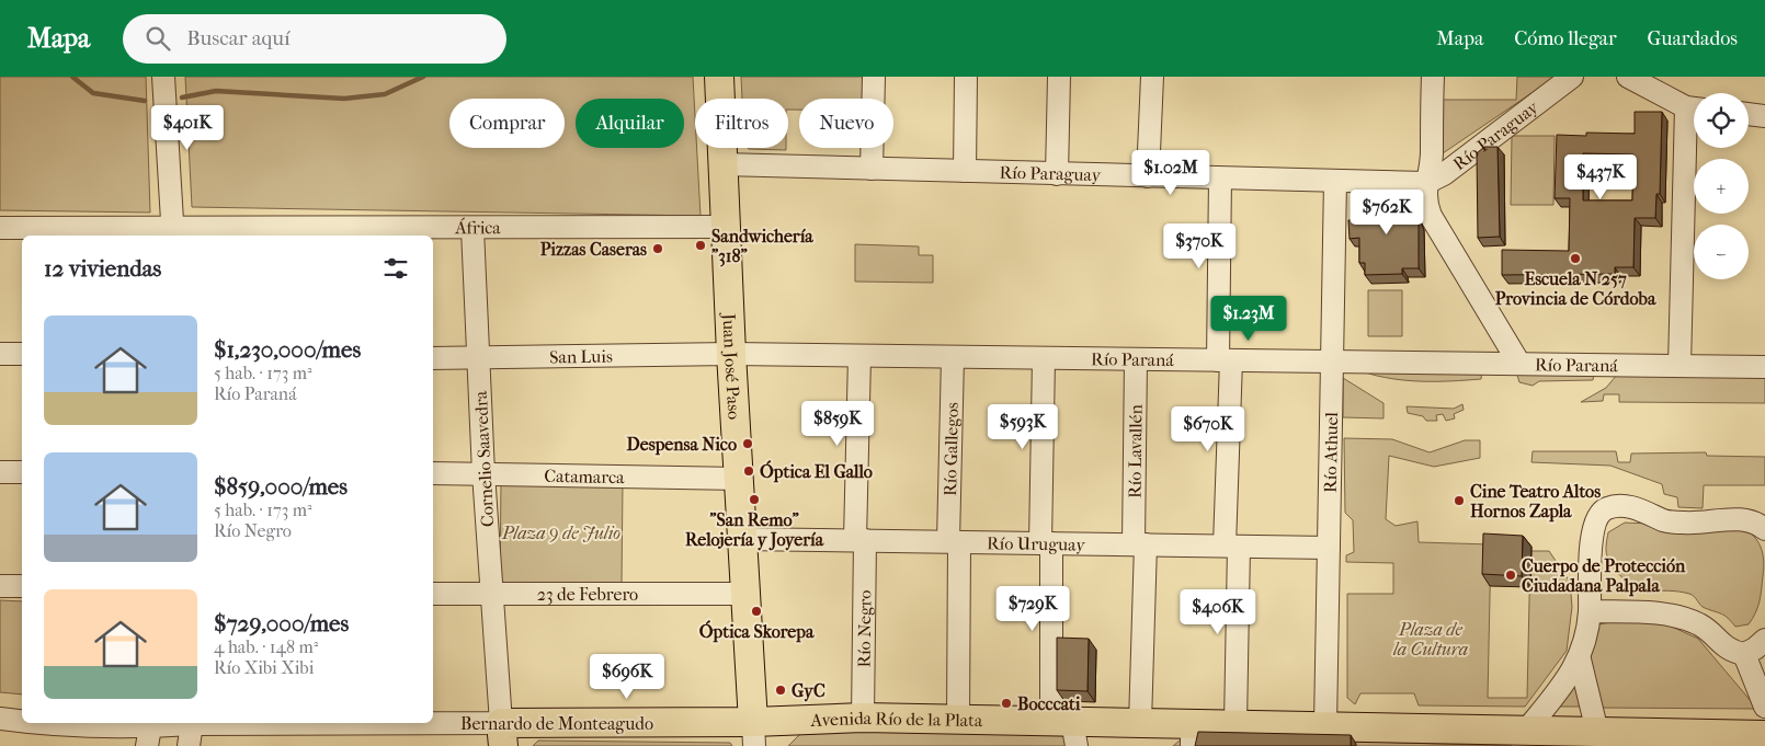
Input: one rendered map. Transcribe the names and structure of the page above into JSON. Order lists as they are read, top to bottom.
{
  "streets": {
    "main road": ["Juan José Paso", "Avenida Río de la Plata", "Bernardo de Monteagudo"],
    "street": [
      "Río Paraguay",
      "África",
      "San Luis",
      "Río Paraná",
      "Río Gallegos",
      "Río Lavallén",
      "Río Athuel",
      "Cornelio Saavedra",
      "Catamarca",
      "Río Uruguay",
      "23 de Febrero",
      "Río Negro"
    ]
  },
  "crossings": [
    ["Río Paraguay", "Juan José Paso"],
    ["Río Paraguay", "Río Athuel"],
    ["África", "Juan José Paso"],
    ["África", "Cornelio Saavedra"],
    ["San Luis", "Río Paraná"],
    ["San Luis", "Juan José Paso"],
    ["San Luis", "Cornelio Saavedra"],
    ["Río Paraná", "Juan José Paso"],
    ["Río Paraná", "Río Gallegos"],
    ["Río Paraná", "Río Lavallén"],
    ["Río Paraná", "Río Athuel"],
    ["Río Paraná", "Río Negro"],
    ["Juan José Paso", "Catamarca"],
    ["Juan José Paso", "Río Uruguay"],
    ["Juan José Paso", "23 de Febrero"],
    ["Juan José Paso", "Avenida Río de la Plata"],
    ["Juan José Paso", "Bernardo de Monteagudo"],
    ["Río Gallegos", "Río Uruguay"],
    ["Río Gallegos", "Avenida Río de la Plata"],
    ["Río Lavallén", "Río Uruguay"],
    ["Río Lavallén", "Avenida Río de la Plata"],
    ["Río Athuel", "Río Uruguay"],
    ["Río Athuel", "Avenida Río de la Plata"],
    ["Cornelio Saavedra", "Catamarca"],
    ["Cornelio Saavedra", "23 de Febrero"],
    ["Cornelio Saavedra", "Bernardo de Monteagudo"],
    ["Río Uruguay", "Río Negro"],
    ["Río Negro", "Avenida Río de la Plata"],
    ["Avenida Río de la Plata", "Bernardo de Monteagudo"]
  ],
  "parks": ["Plaza 9 de Julio", "Plaza de la Cultura"],
  "places": [
    "Sandwichería \"318\"",
    "Pizzas Caseras",
    "Escuela N 257 Provincia de Córdoba",
    "Despensa Nico",
    "Óptica El Gallo",
    "\"San Remo\" Relojería y Joyería",
    "Cine Teatro Altos Hornos Zapla",
    "Cuerpo de Protección Ciudadana Palpala",
    "Óptica Skorepa",
    "GyC",
    "Bocccati"
  ],
  "page": {
    "header": "Mapa",
    "search": "Buscar aquí",
    "nav": ["Mapa", "Cómo llegar", "Guardados"],
    "map_buttons": ["+", "−"],
    "chip": [
      "Comprar",
      "Alquilar",
      "Filtros",
      "Nuevo"
    ],
    "price": [
      "$401K",
      "$1.02M",
      "$437K",
      "$762K",
      "$370K",
      "$1.23M",
      "$859K",
      "$593K",
      "$670K",
      "$729K",
      "$406K",
      "$696K"
    ],
    "heading": "12 viviendas",
    "list": [
      {
        "name": "$1,230,000/mes",
        "note": "5 hab. · 173 m² · Río Paraná"
      },
      {
        "name": "$859,000/mes",
        "note": "5 hab. · 173 m² · Río Negro"
      },
      {
        "name": "$729,000/mes",
        "note": "4 hab. · 148 m² · Río Xibi Xibi"
      }
    ]
  }
}
